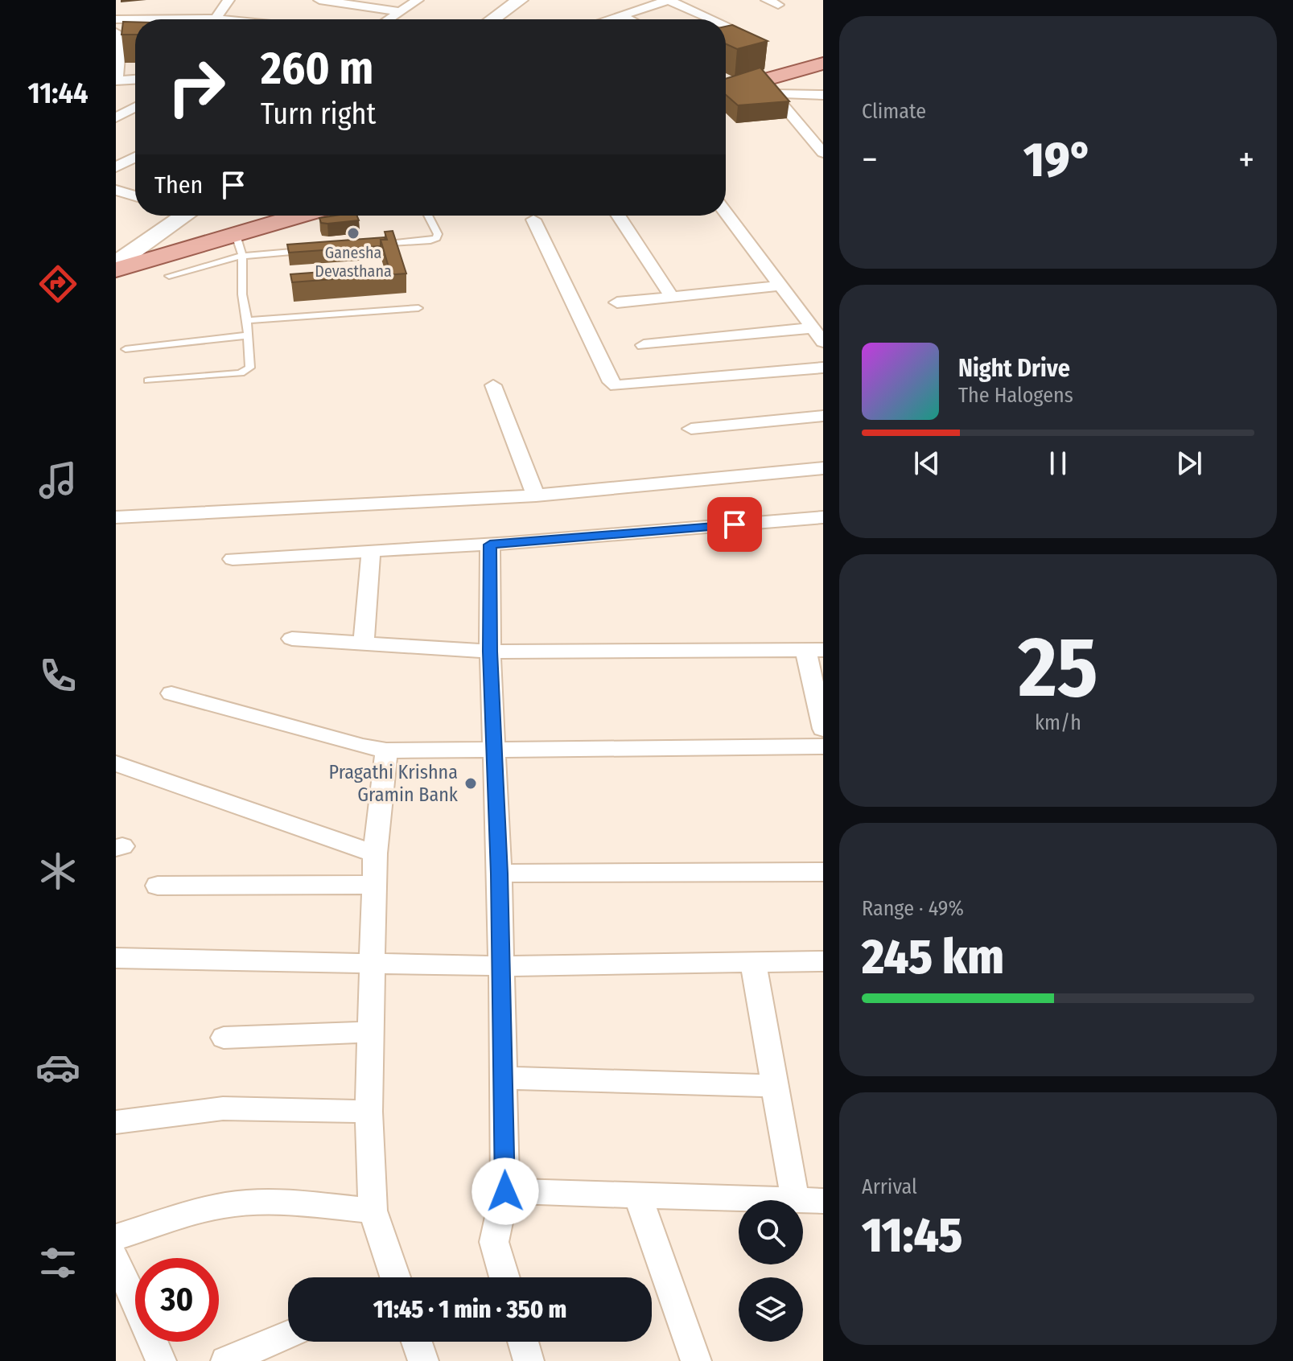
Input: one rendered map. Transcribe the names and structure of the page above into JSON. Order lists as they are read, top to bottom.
{
  "places": ["Ganesha Devasthana", "Pragathi Krishna Gramin Bank"],
  "page": {
    "tabs": "11:44",
    "tile": [
      "Climate",
      ["25", "km/h"],
      ["Range · 49%", "245 km"],
      ["Arrival", "11:45"]
    ],
    "turn": ["260 m", "Turn right"],
    "heat": ["−", "19°", "+"],
    "then": "Then",
    "song": ["Night Drive", "The Halogens"],
    "limit": "30",
    "trip": "11:45 · 1 min · 350 m"
  }
}
